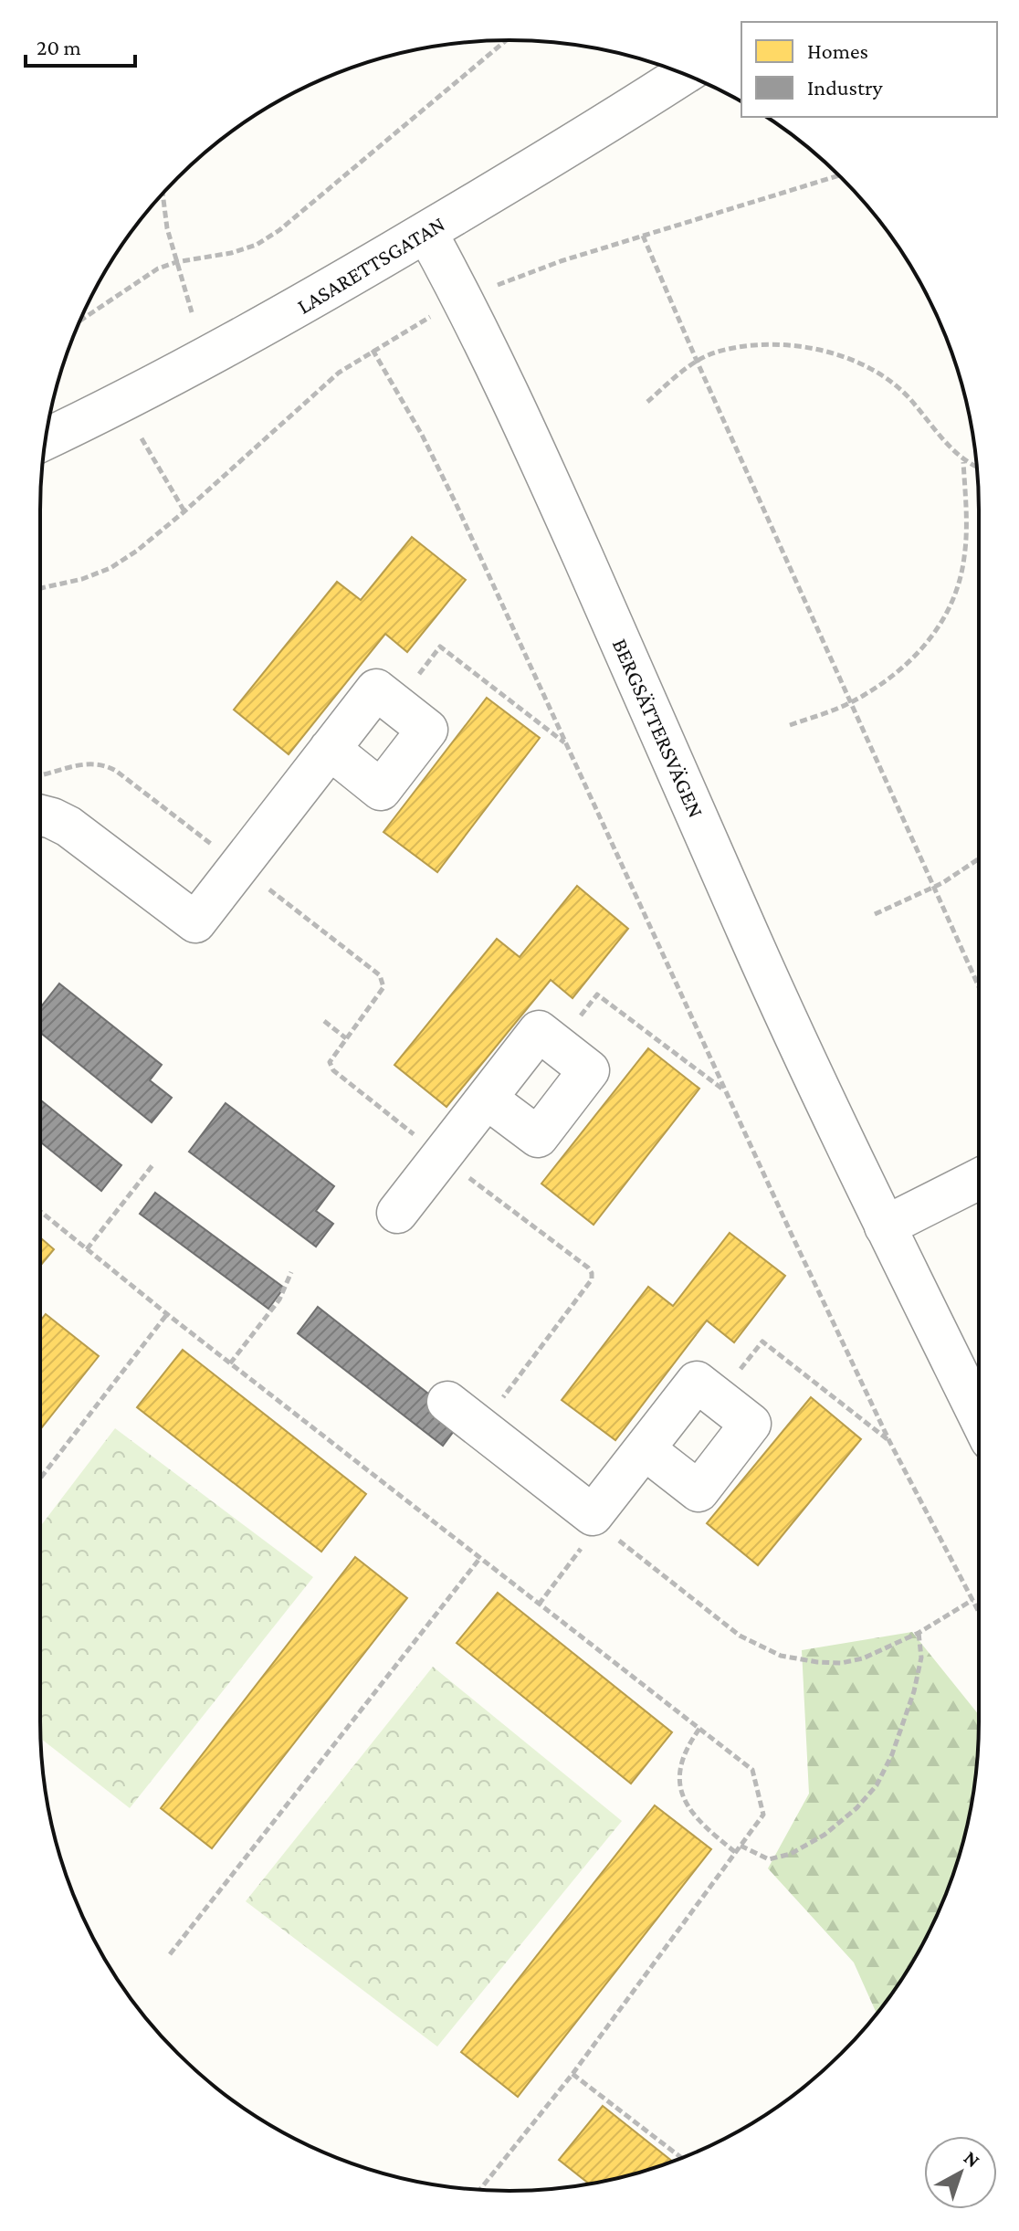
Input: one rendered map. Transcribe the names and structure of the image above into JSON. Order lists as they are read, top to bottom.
{
  "streets": {
    "street": ["LASARETTSGATAN", "BERGSÄTTERSVÄGEN"]
  },
  "crossings": [
    ["LASARETTSGATAN", "BERGSÄTTERSVÄGEN"]
  ],
  "legend": ["Homes", "Industry"],
  "scale_bar": "20 m",
  "north": "top right"
}
